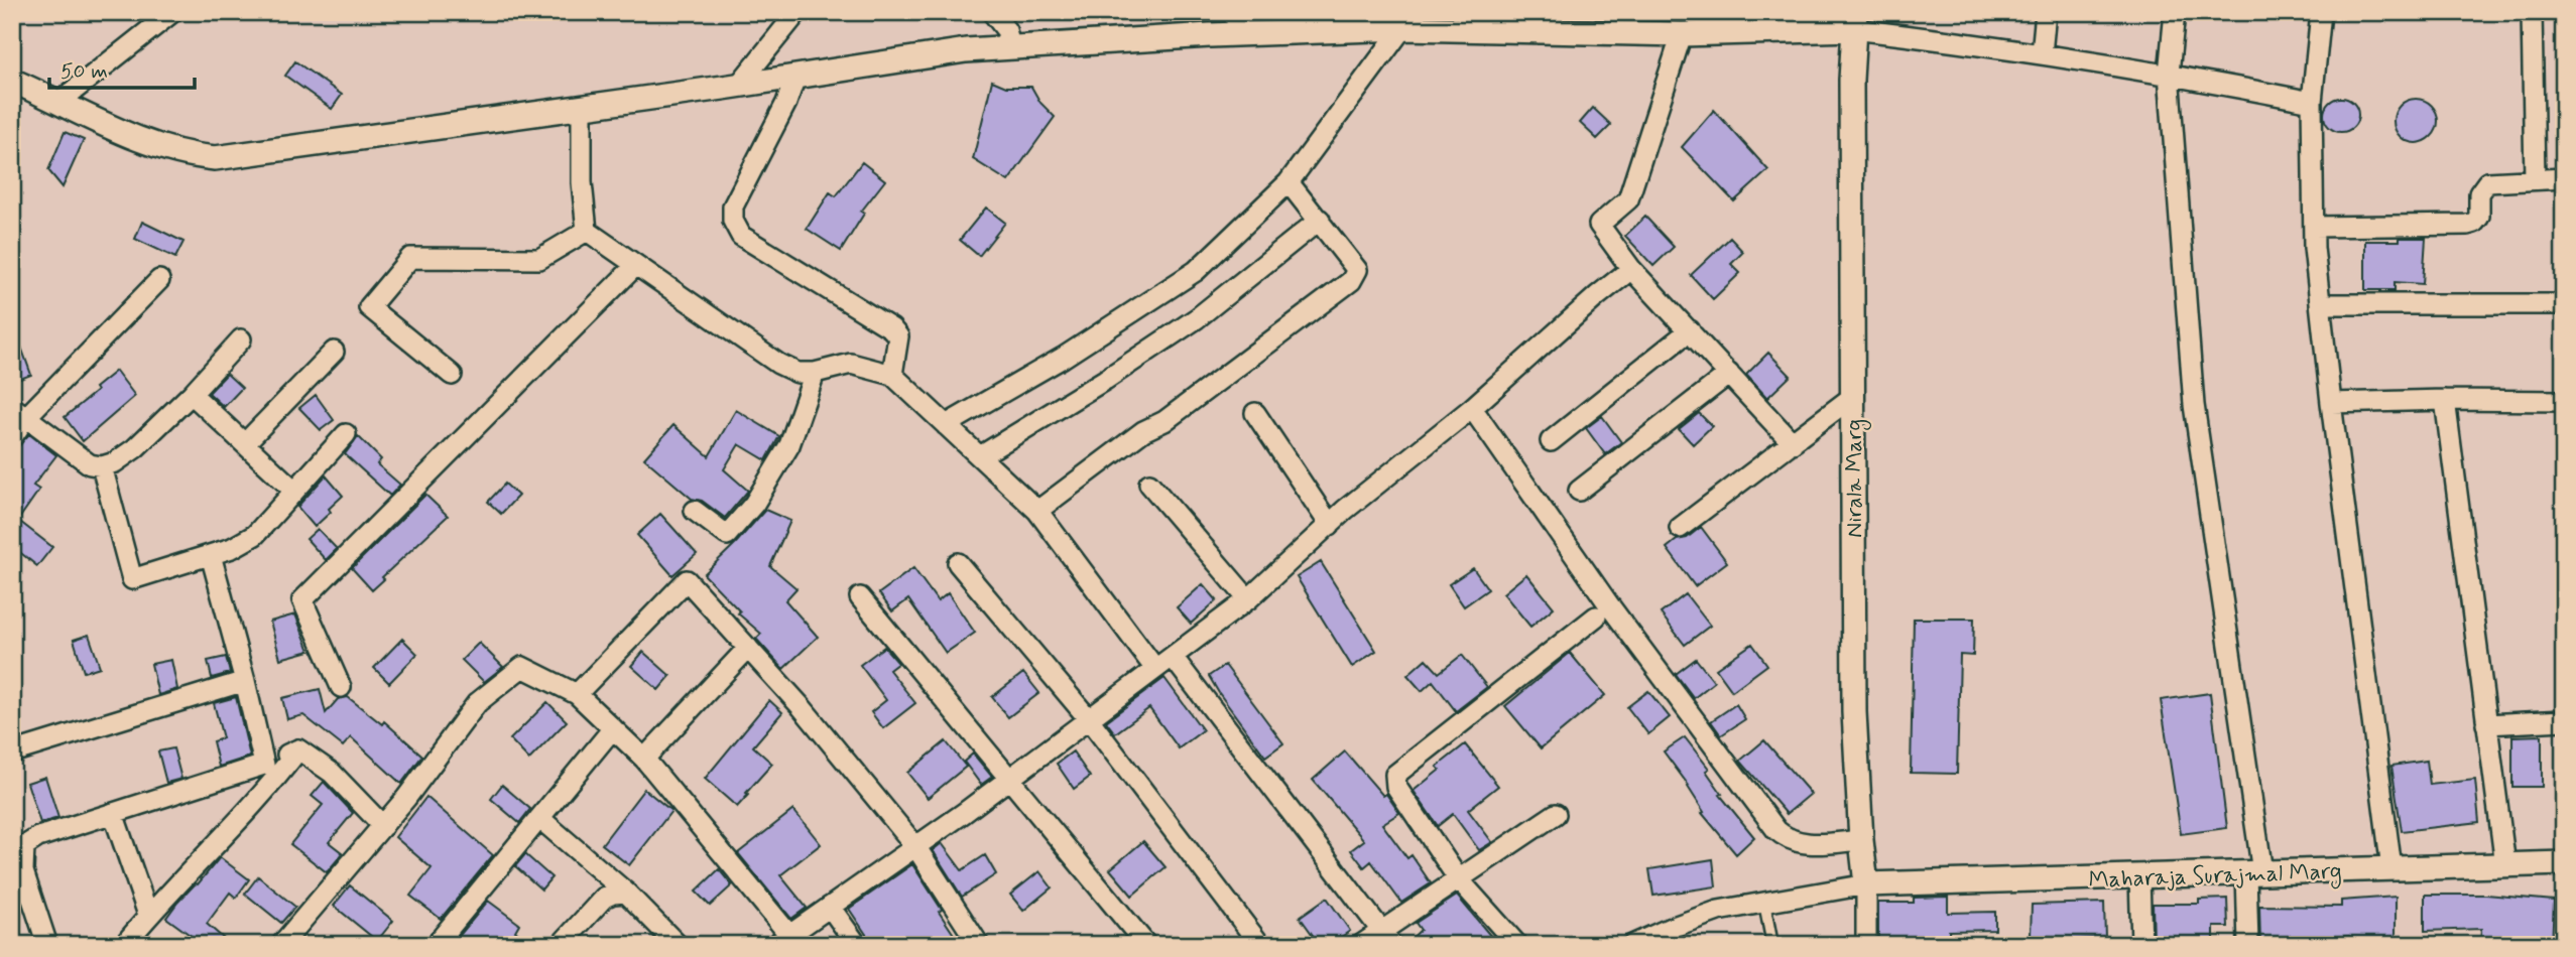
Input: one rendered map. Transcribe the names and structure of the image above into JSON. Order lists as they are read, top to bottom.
{
  "streets": {
    "street": ["Nirala Marg", "Maharaja Surajmal Marg"]
  },
  "crossings": [
    ["Nirala Marg", "Maharaja Surajmal Marg"]
  ],
  "scale_bar": "50 m"
}
